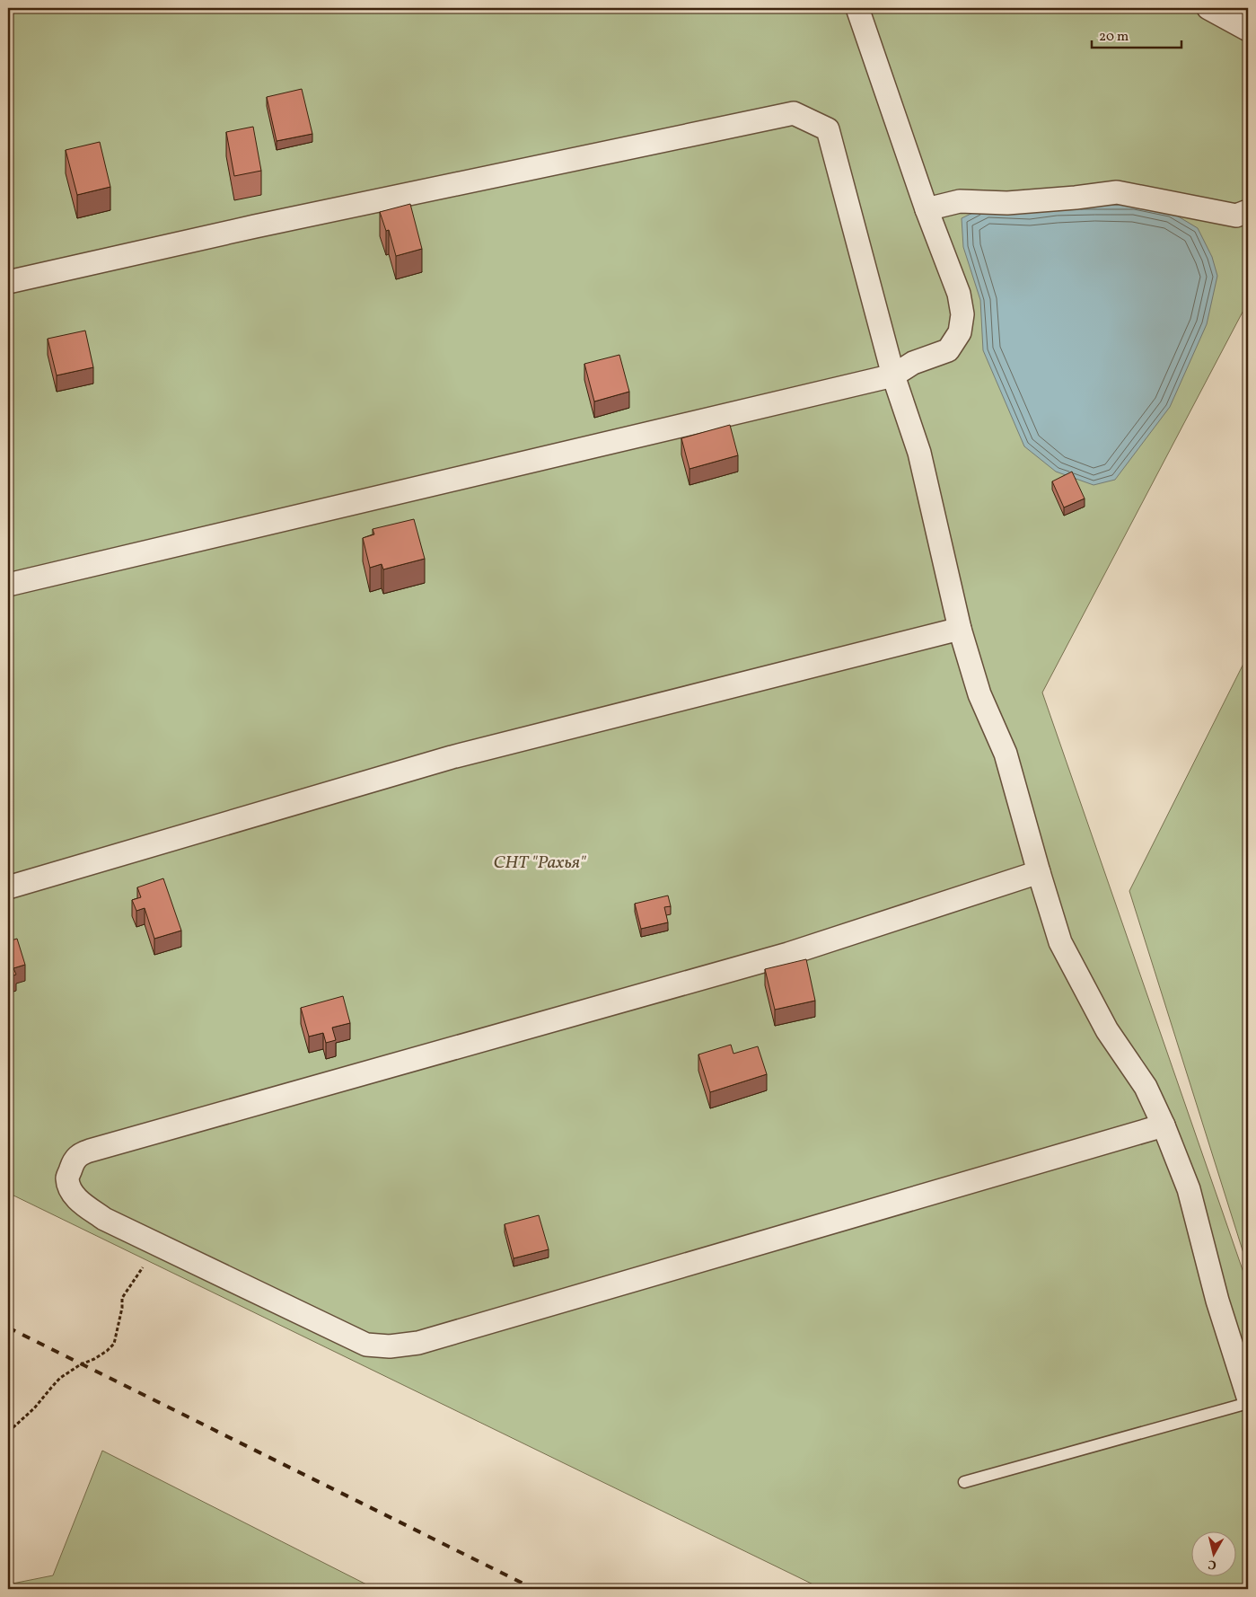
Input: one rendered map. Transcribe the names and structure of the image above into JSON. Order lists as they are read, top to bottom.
{
  "parks": ["СНТ \"Рахья\""],
  "scale_bar": "20 m",
  "north": "bottom"
}
